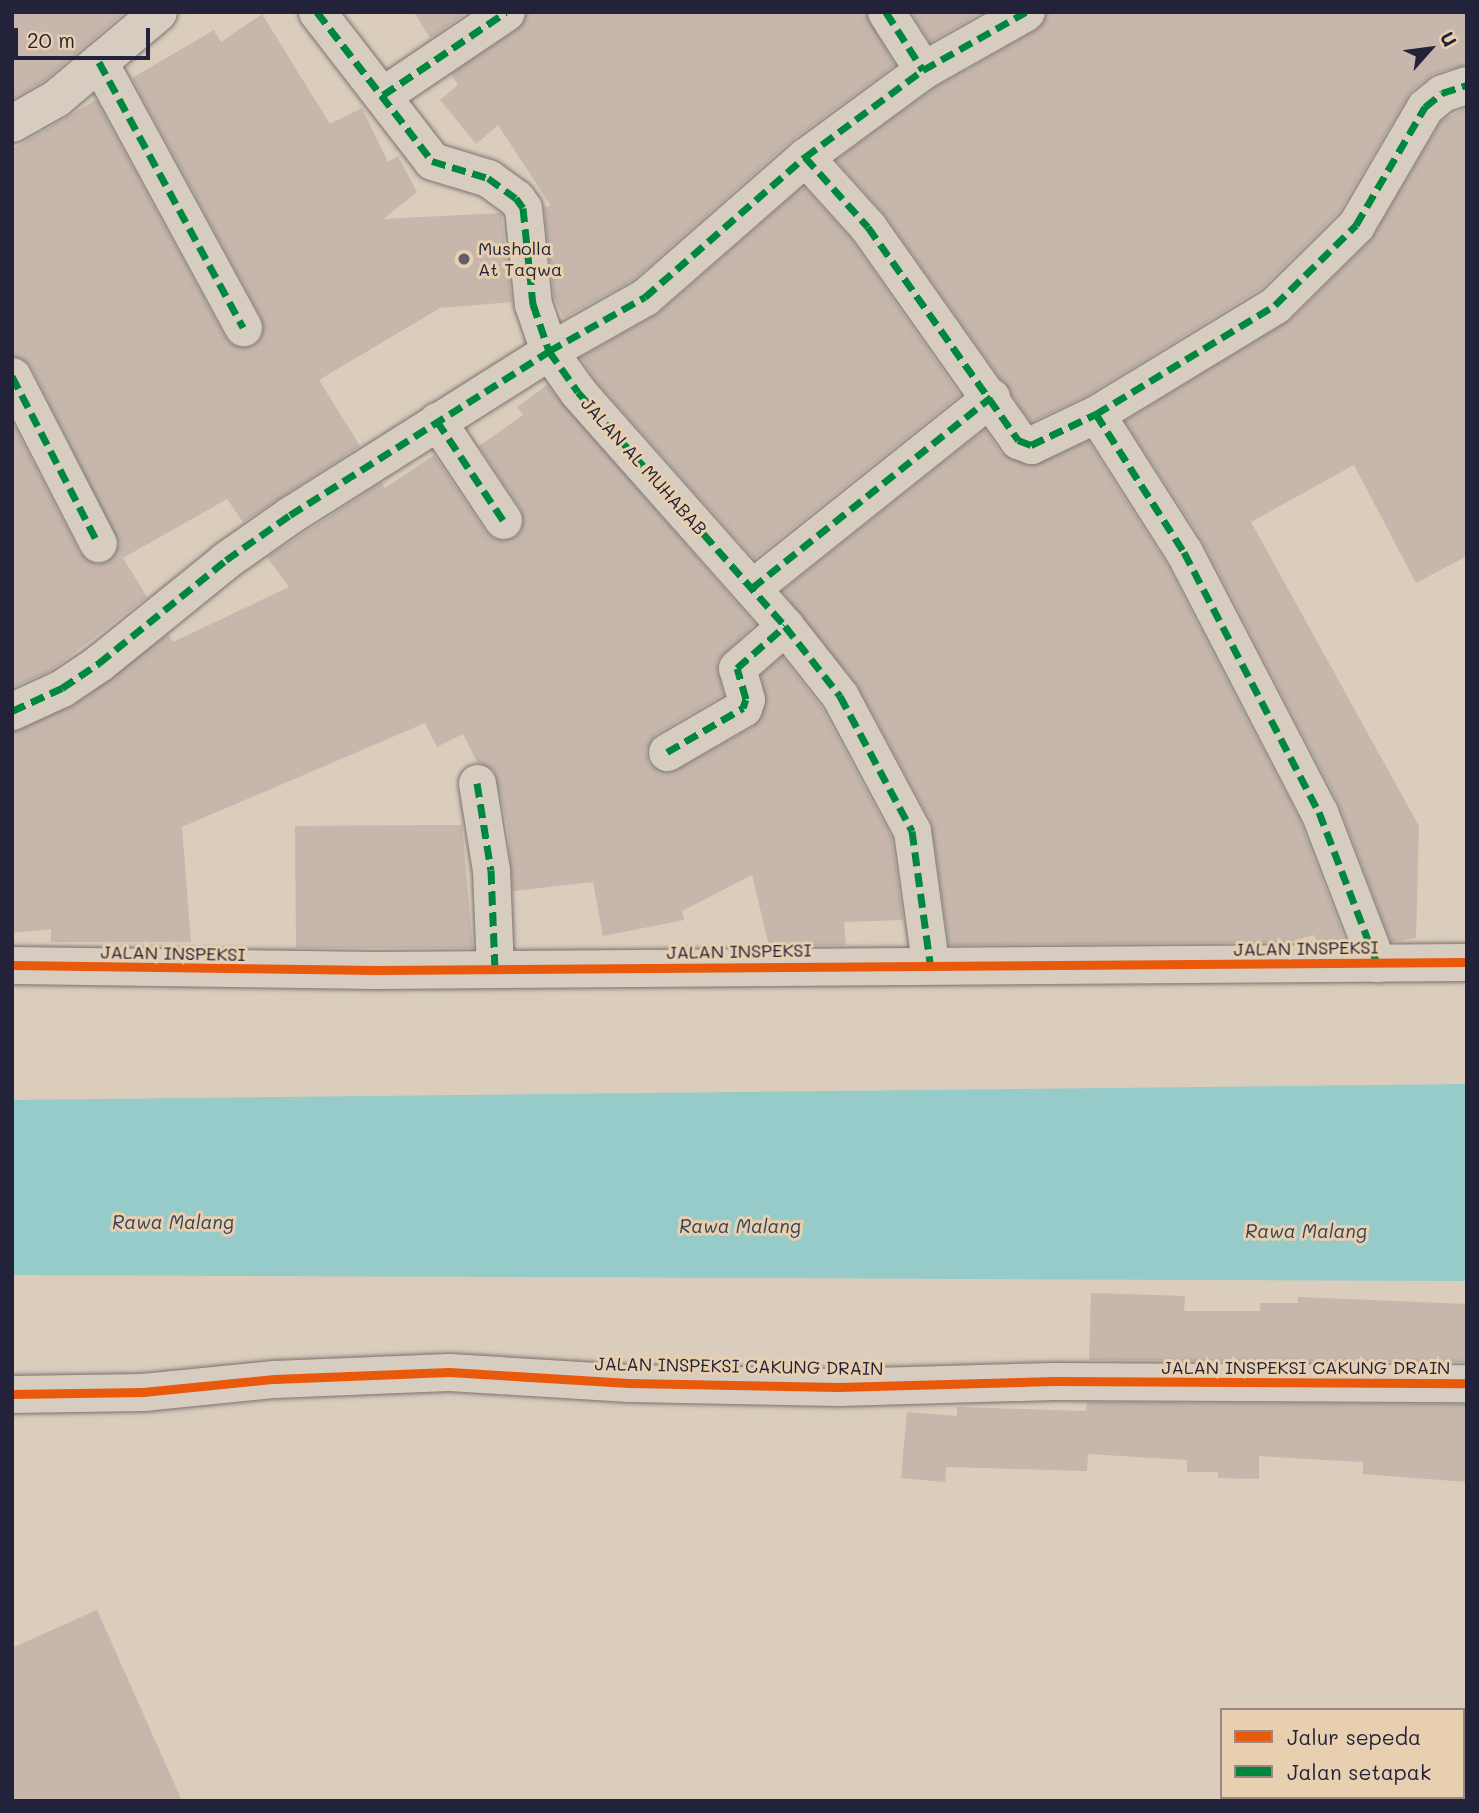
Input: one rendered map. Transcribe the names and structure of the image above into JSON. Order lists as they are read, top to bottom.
{
  "streets": {
    "street": ["JALAN AL MUHABAB", "JALAN INSPEKSI", "JALAN INSPEKSI CAKUNG DRAIN"]
  },
  "crossings": [
    ["JALAN AL MUHABAB", "JALAN INSPEKSI"]
  ],
  "water": ["Rawa Malang"],
  "places": ["Musholla At Taqwa"],
  "legend": ["Jalur sepeda", "Jalan setapak"],
  "scale_bar": "20 m",
  "north": "top right"
}
